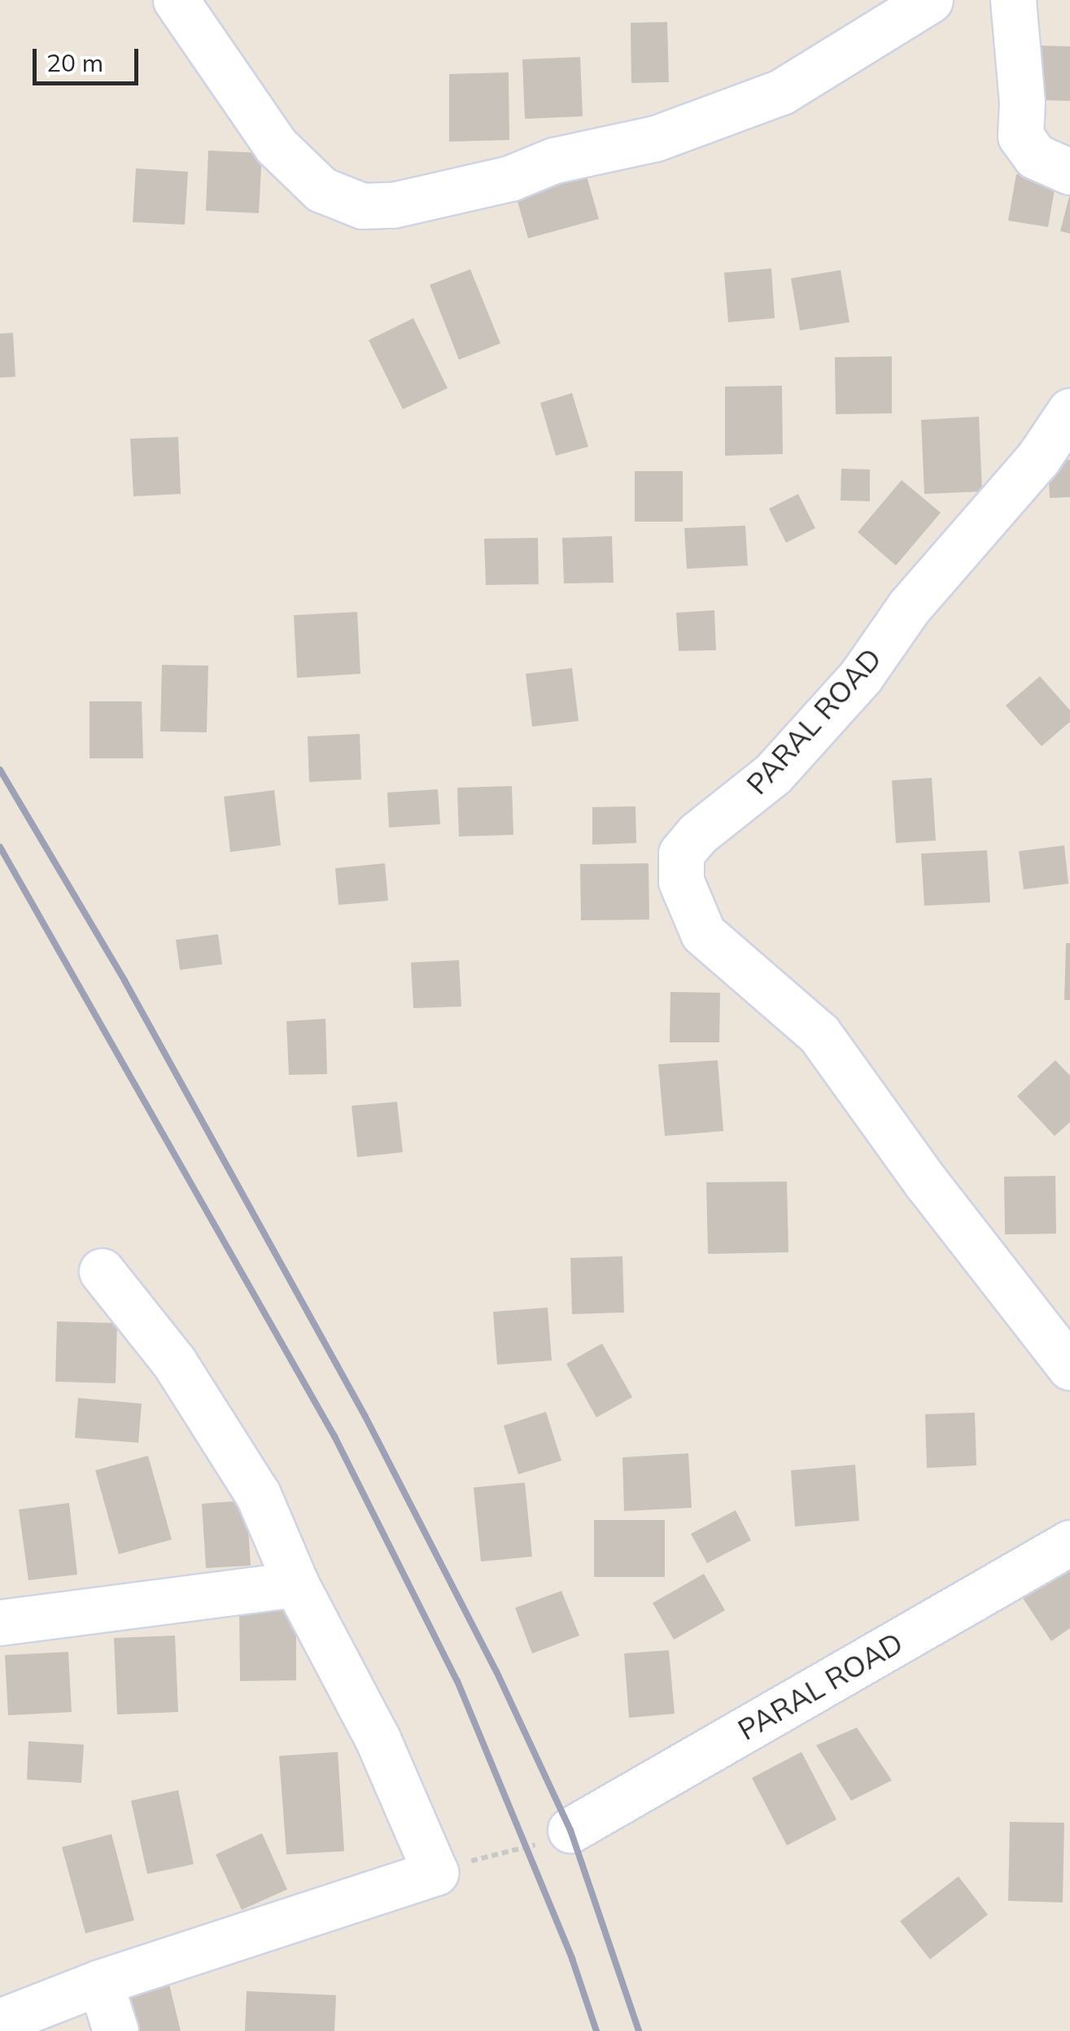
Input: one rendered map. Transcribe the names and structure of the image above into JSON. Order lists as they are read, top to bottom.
{
  "streets": {
    "street": ["PARAL ROAD"]
  },
  "scale_bar": "20 m"
}
